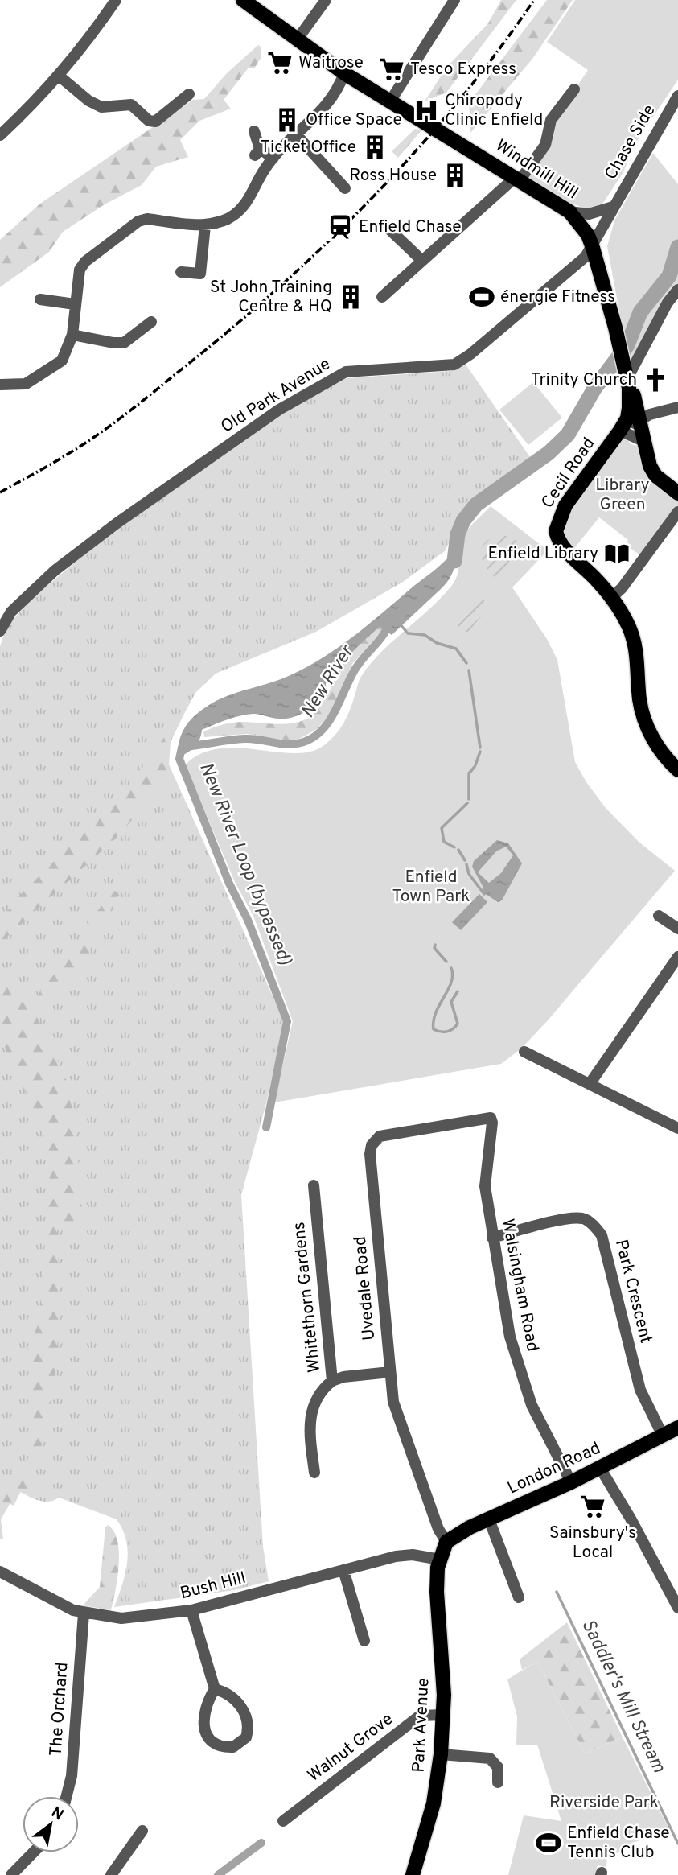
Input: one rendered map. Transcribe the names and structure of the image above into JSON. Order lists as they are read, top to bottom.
{
  "streets": {
    "main road": [
      "Windmill Hill",
      "Cecil Road",
      "London Road",
      "Park Avenue"
    ],
    "street": [
      "Chase Side",
      "Old Park Avenue",
      "Walsingham Road",
      "Uvedale Road",
      "Park Crescent",
      "Whitethorn Gardens",
      "Bush Hill",
      "The Orchard",
      "Walnut Grove"
    ]
  },
  "crossings": [
    ["Chase Side", "Windmill Hill"],
    ["Chase Side", "Old Park Avenue"],
    ["Windmill Hill", "Old Park Avenue"],
    ["Windmill Hill", "Cecil Road"],
    ["Walsingham Road", "Uvedale Road"],
    ["Walsingham Road", "Park Crescent"],
    ["Walsingham Road", "London Road"],
    ["Uvedale Road", "Whitethorn Gardens"],
    ["Uvedale Road", "London Road"],
    ["Uvedale Road", "Park Avenue"],
    ["Park Crescent", "London Road"],
    ["London Road", "Park Avenue"],
    ["Bush Hill", "The Orchard"],
    ["Bush Hill", "Park Avenue"],
    ["Park Avenue", "Walnut Grove"]
  ],
  "water": ["New River", "New River Loop (bypassed)", "Saddler's Mill Stream"],
  "parks": ["Library Green", "Enfield Town Park", "Riverside Park"],
  "places": {
    "supermarket": ["Waitrose", "Tesco Express", "Sainsbury's Local"],
    "hospital": ["Chiropody Clinic Enfield"],
    "building": [
      "Office Space",
      "Ticket Office",
      "Ross House",
      "St John Training Centre & HQ"
    ],
    "station": ["Enfield Chase"],
    "sports": ["énergie Fitness", "Enfield Chase Tennis Club"],
    "church": ["Trinity Church"],
    "library": ["Enfield Library"]
  },
  "north": "top right"
}
